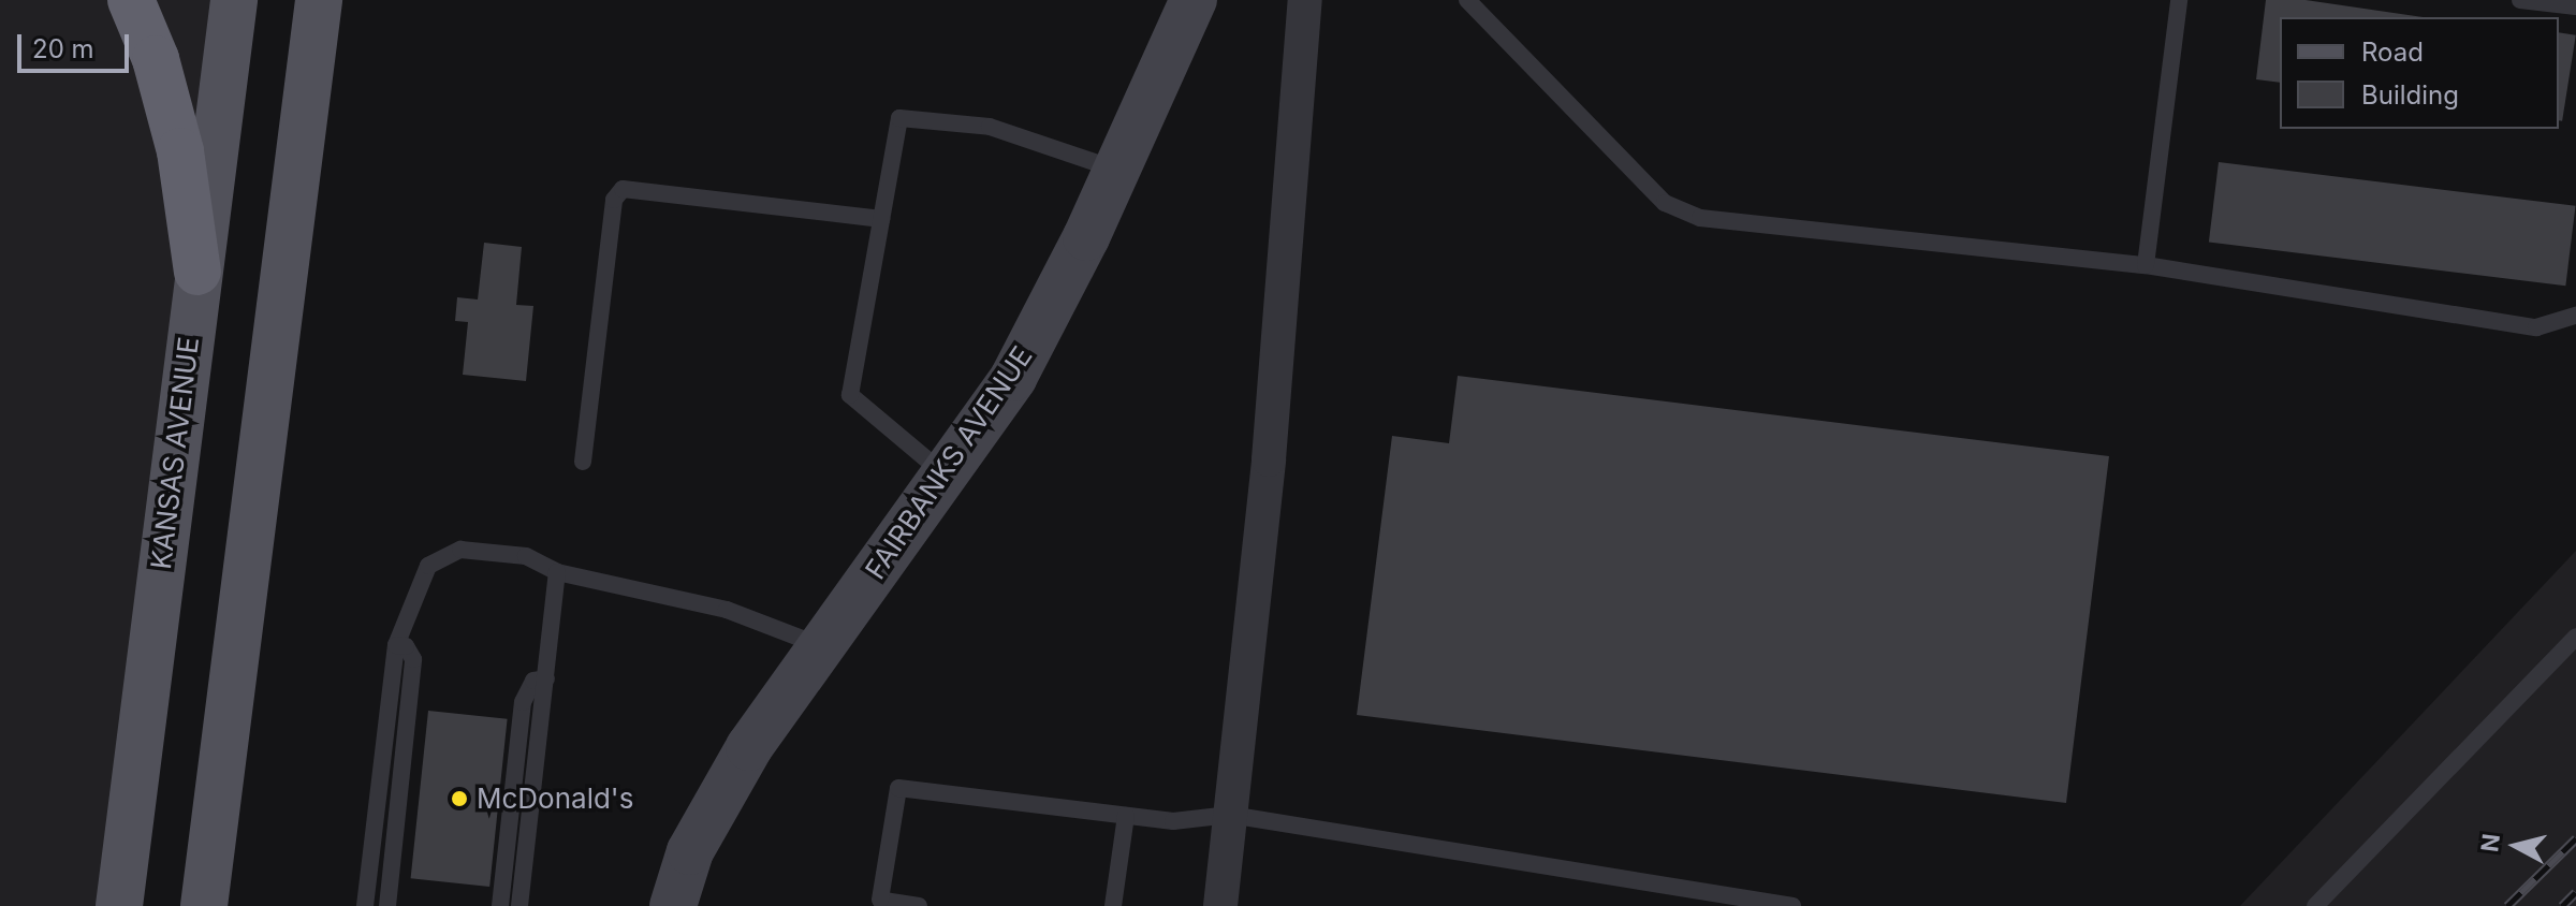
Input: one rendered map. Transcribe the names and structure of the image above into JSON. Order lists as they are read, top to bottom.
{
  "streets": {
    "main road": ["KANSAS AVENUE"],
    "street": ["FAIRBANKS AVENUE"]
  },
  "places": ["McDonald's"],
  "legend": ["Road", "Building"],
  "scale_bar": "20 m",
  "north": "left"
}
